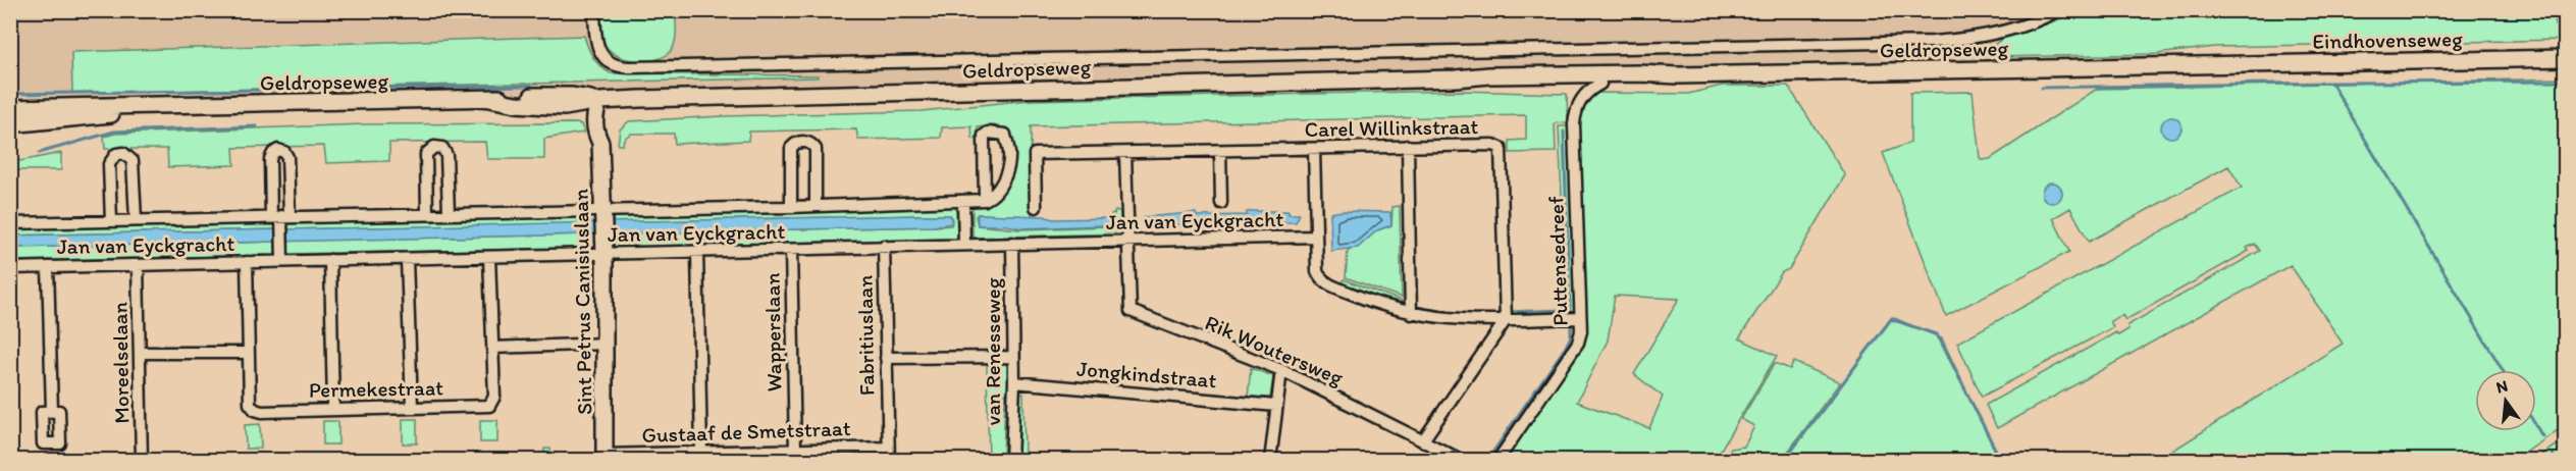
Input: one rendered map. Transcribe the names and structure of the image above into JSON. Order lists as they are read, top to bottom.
{
  "streets": {
    "main road": ["Eindhovenseweg", "Geldropseweg", "Sint Petrus Canisiuslaan"],
    "street": [
      "Carel Willinkstraat",
      "Jan van Eyckgracht",
      "Puttensedreef",
      "Wapperslaan",
      "Fabritiuslaan",
      "Rik Woutersweg",
      "van Renesseweg",
      "Moreelselaan",
      "Jongkindstraat",
      "Permekestraat",
      "Gustaaf de Smetstraat"
    ]
  },
  "crossings": [
    ["Eindhovenseweg", "Geldropseweg"],
    ["Geldropseweg", "Puttensedreef"],
    ["Geldropseweg", "Sint Petrus Canisiuslaan"],
    ["Jan van Eyckgracht", "Sint Petrus Canisiuslaan"],
    ["Jan van Eyckgracht", "Wapperslaan"],
    ["Jan van Eyckgracht", "Fabritiuslaan"],
    ["Jan van Eyckgracht", "Rik Woutersweg"],
    ["Jan van Eyckgracht", "van Renesseweg"],
    ["Jan van Eyckgracht", "Moreelselaan"],
    ["Sint Petrus Canisiuslaan", "Gustaaf de Smetstraat"],
    ["Wapperslaan", "Gustaaf de Smetstraat"],
    ["Fabritiuslaan", "Gustaaf de Smetstraat"],
    ["van Renesseweg", "Jongkindstraat"]
  ],
  "north": "top"
}
